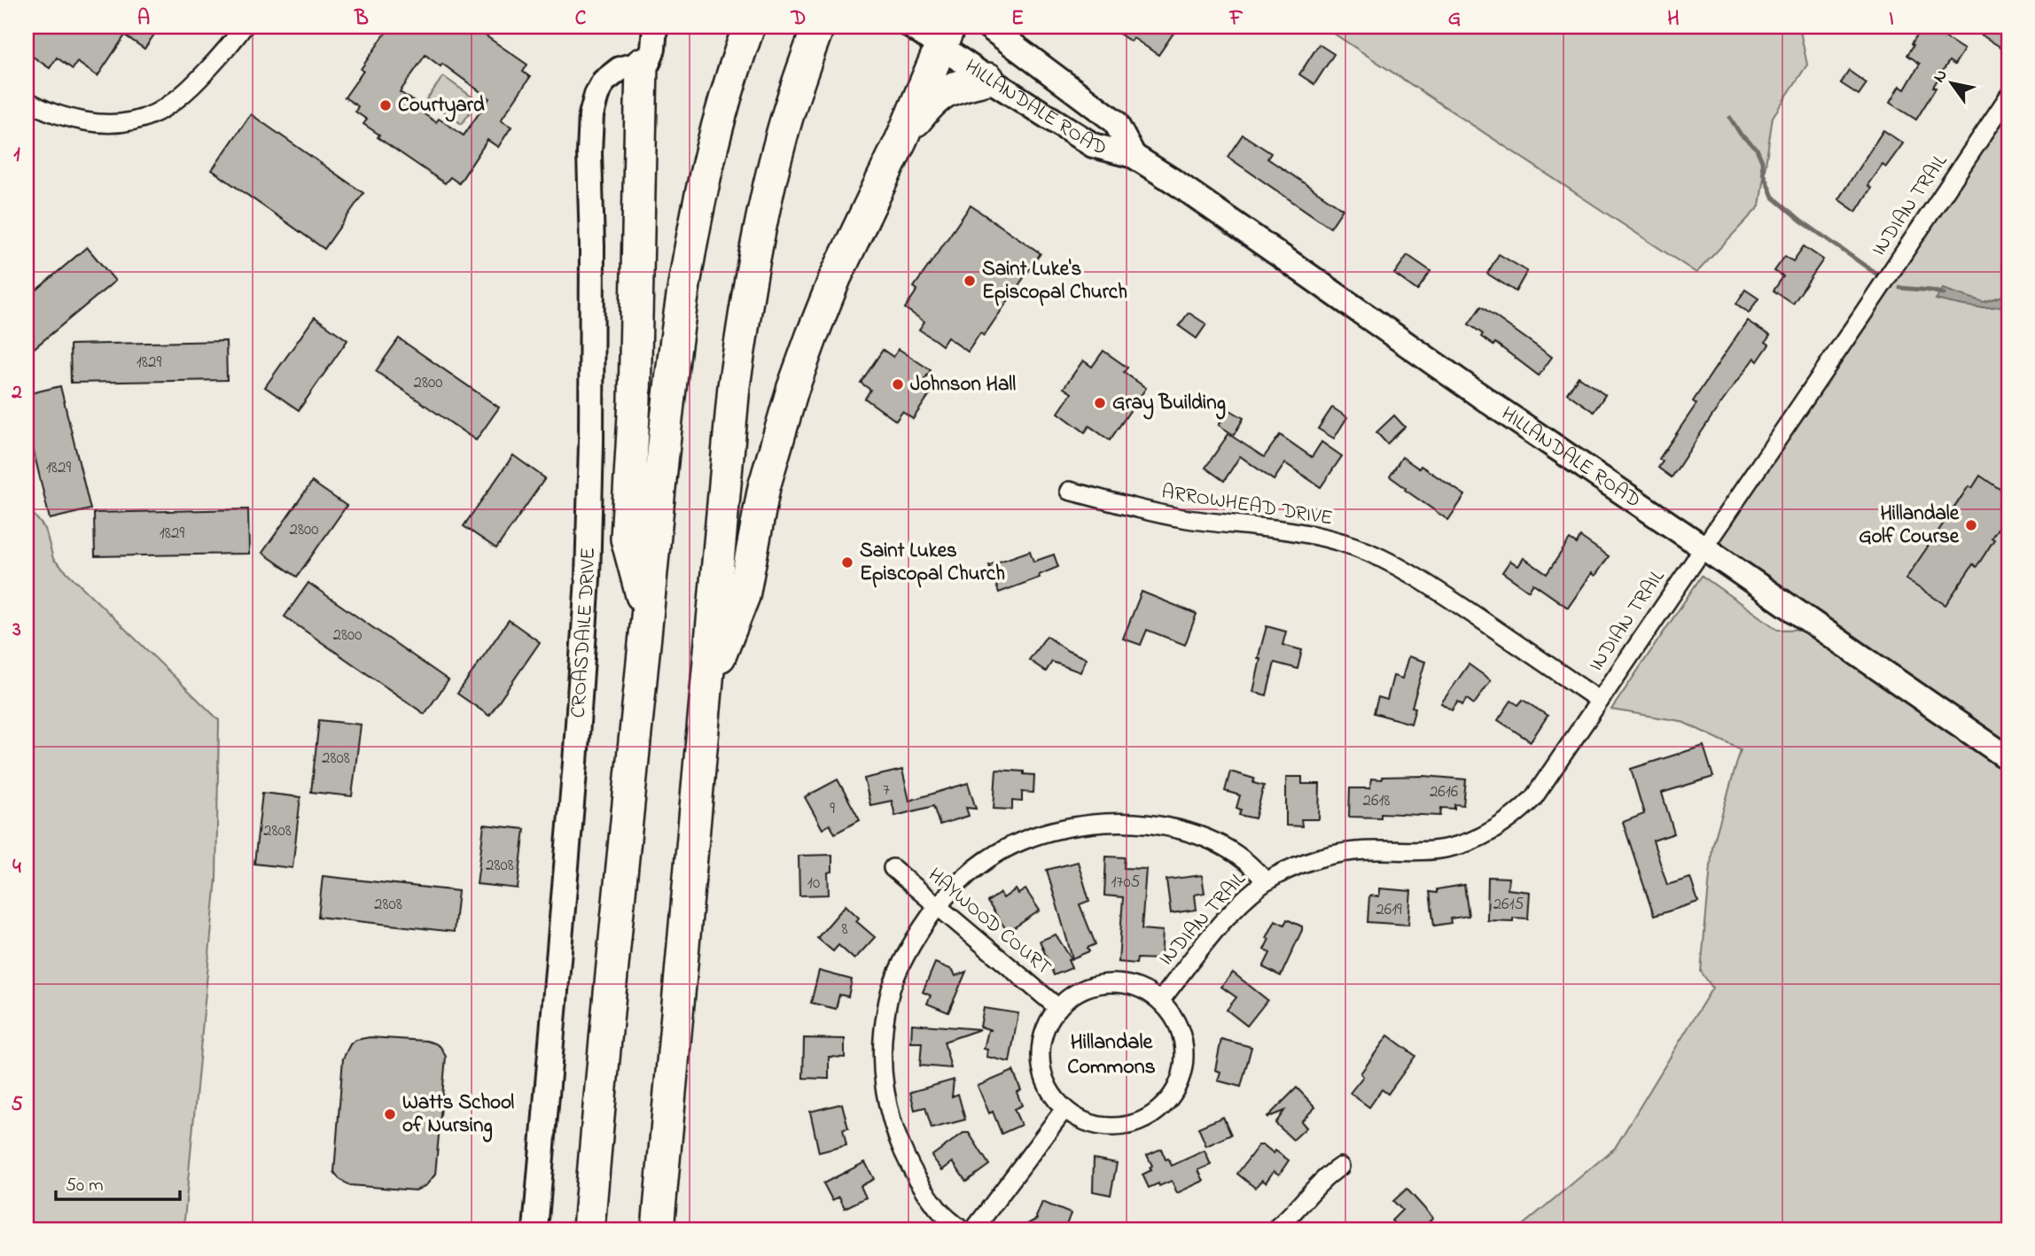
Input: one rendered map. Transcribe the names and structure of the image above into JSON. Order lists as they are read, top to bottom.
{
  "streets": {
    "main road": ["HILLANDALE ROAD", "CROASDAILE DRIVE"],
    "street": ["INDIAN TRAIL", "ARROWHEAD DRIVE", "HAYWOOD COURT"]
  },
  "crossings": [
    ["HILLANDALE ROAD", "INDIAN TRAIL"],
    ["INDIAN TRAIL", "ARROWHEAD DRIVE"],
    ["INDIAN TRAIL", "HAYWOOD COURT"]
  ],
  "districts": ["Hillandale Commons"],
  "places": [
    "Courtyard",
    "Saint Luke's Episcopal Church",
    "Johnson Hall",
    "Gray Building",
    "Hillandale Golf Course",
    "Saint Lukes Episcopal Church",
    "Watts School of Nursing"
  ],
  "house_numbers": [
    "1829",
    "2800",
    "1829",
    "2800",
    "1829",
    "2800",
    "2808",
    "7",
    "2616",
    "2618",
    "9",
    "2808",
    "2808",
    "1705",
    "10",
    "2808",
    "2615",
    "2619",
    "8"
  ],
  "scale_bar": "50 m",
  "north": "top left",
  "grid": {
    "columns": [
      "A",
      "B",
      "C",
      "D",
      "E",
      "F",
      "G",
      "H",
      "I"
    ],
    "rows": [
      "1",
      "2",
      "3",
      "4",
      "5"
    ]
  }
}
